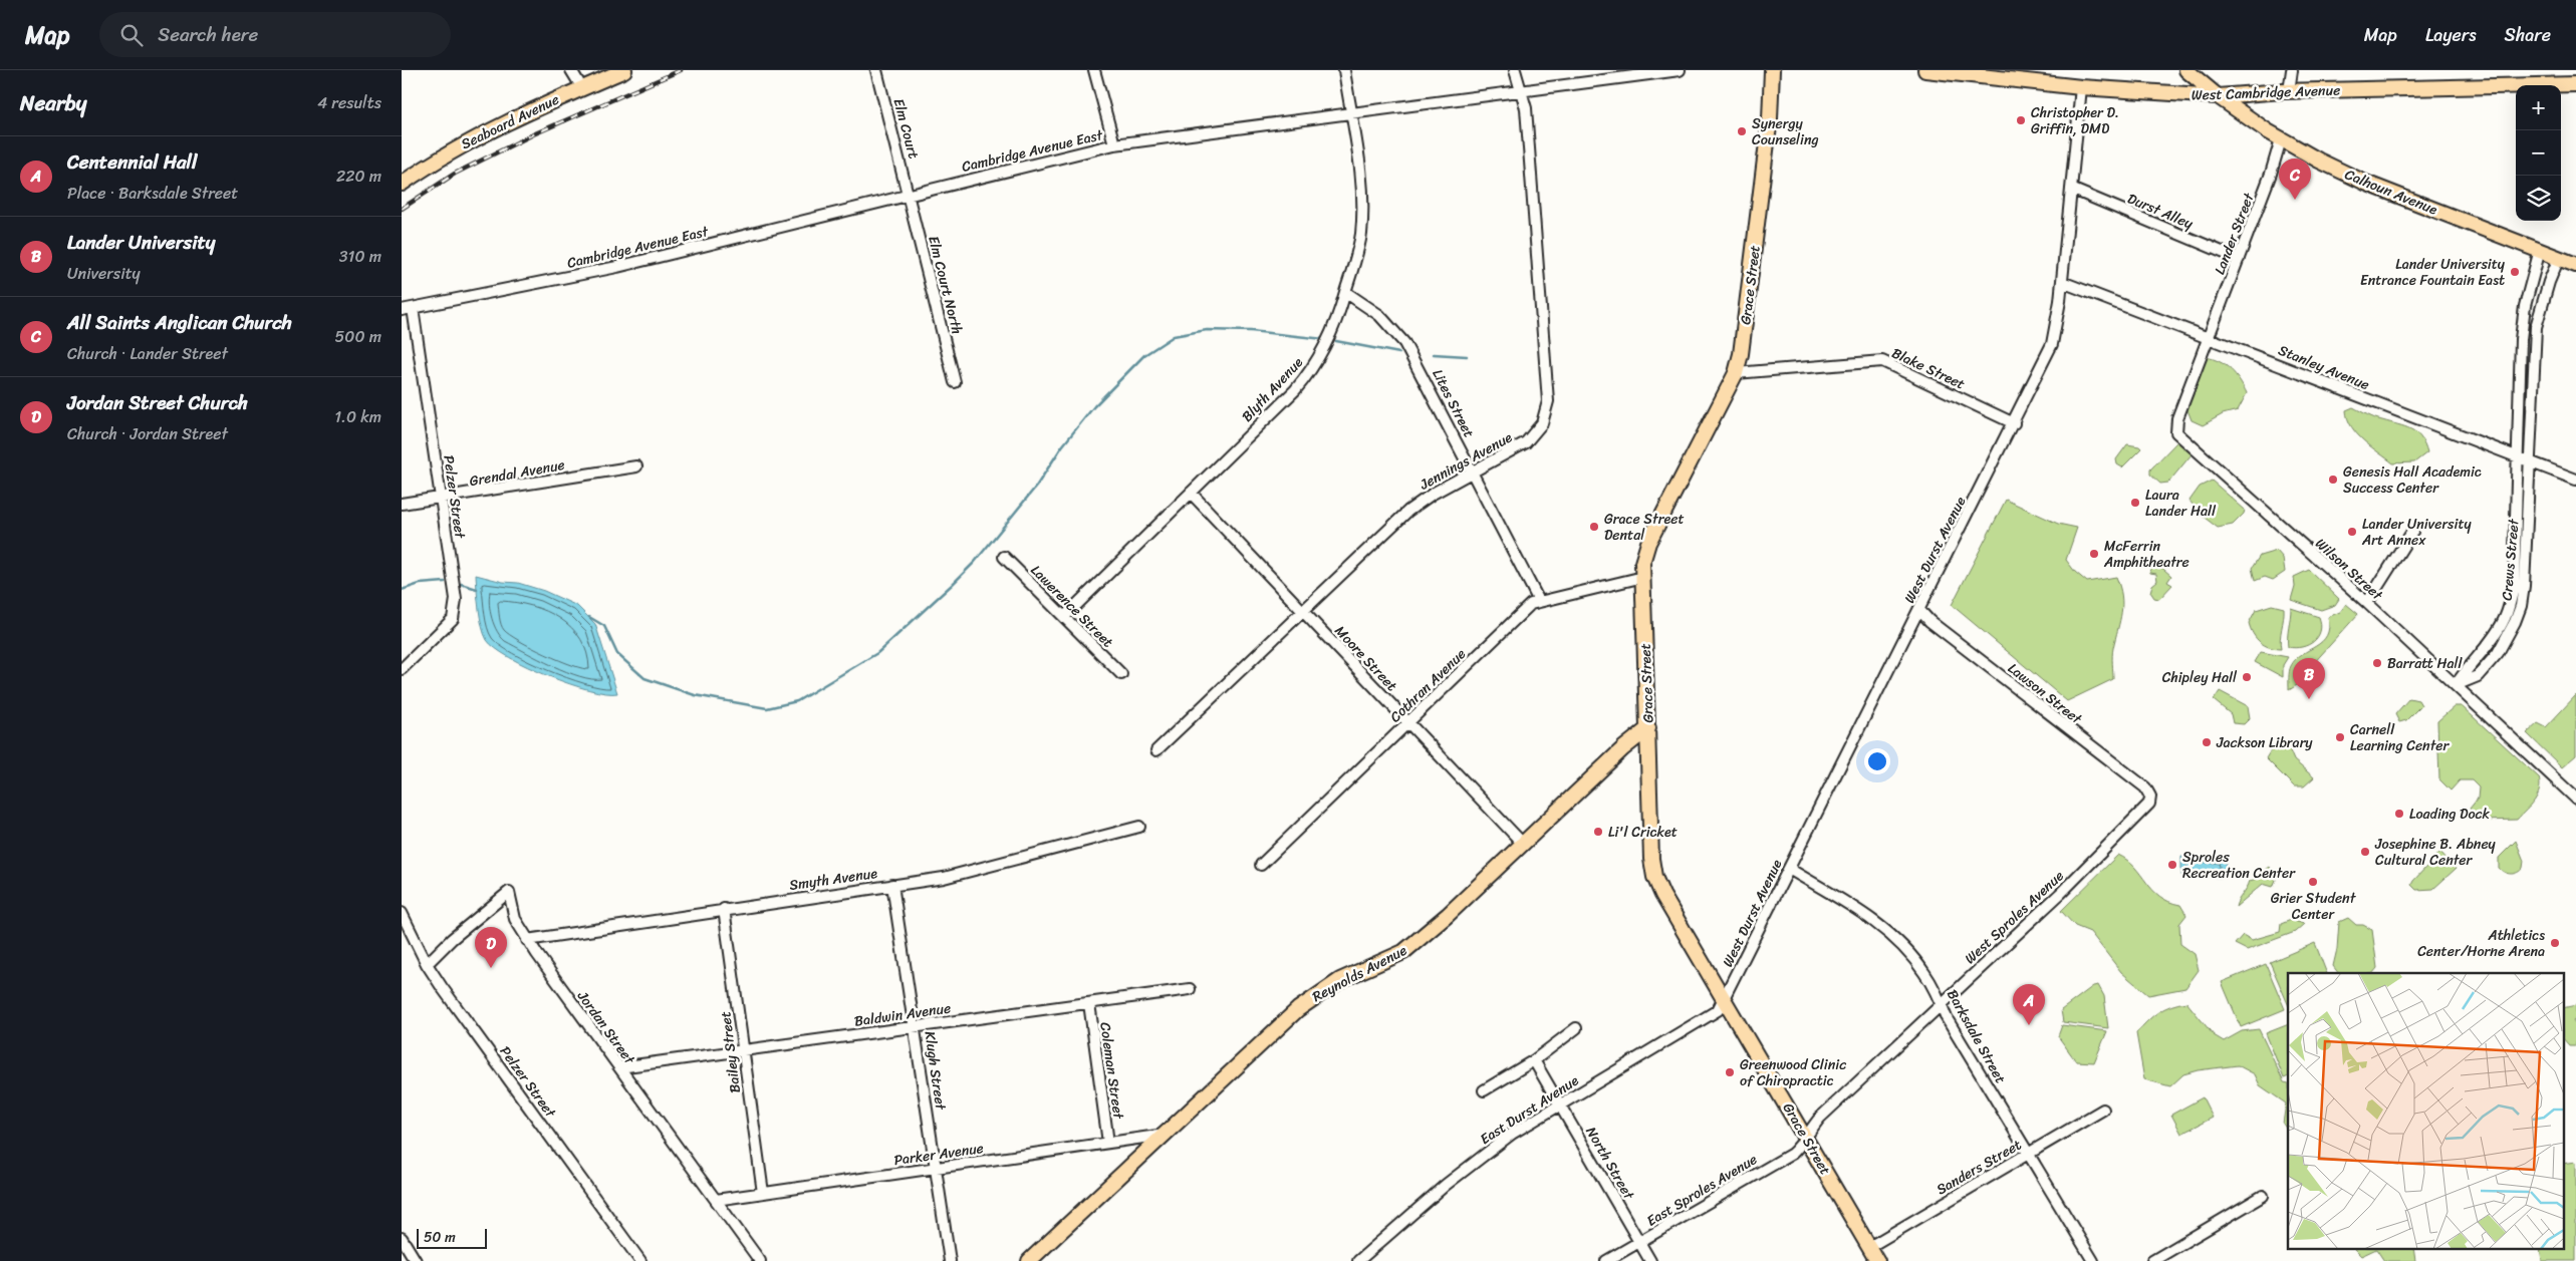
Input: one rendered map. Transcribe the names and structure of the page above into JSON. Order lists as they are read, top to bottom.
{
  "streets": {
    "main road": [
      "West Cambridge Avenue",
      "Seaboard Avenue",
      "Calhoun Avenue",
      "Grace Street",
      "Reynolds Avenue"
    ],
    "street": [
      "Elm Court",
      "Cambridge Avenue East",
      "Durst Alley",
      "Lander Street",
      "Elm Court North",
      "Stanley Avenue",
      "Blake Street",
      "Blyth Avenue",
      "Lites Street",
      "Jennings Avenue",
      "Grendal Avenue",
      "Pelzer Street",
      "West Durst Avenue",
      "Crews Street",
      "Wilson Street",
      "Lawerence Street",
      "Moore Street",
      "Cothran Avenue",
      "Lawson Street",
      "Smyth Avenue",
      "West Sproles Avenue",
      "Baldwin Avenue",
      "Jordan Street",
      "Barksdale Street",
      "Bailey Street",
      "Klugh Street",
      "Coleman Street",
      "East Durst Avenue",
      "Parker Avenue",
      "North Street",
      "Sanders Street",
      "East Sproles Avenue"
    ]
  },
  "crossings": [
    ["West Cambridge Avenue", "Calhoun Avenue"],
    ["West Cambridge Avenue", "West Durst Avenue"],
    ["Elm Court", "Cambridge Avenue East"],
    ["Elm Court", "Elm Court North"],
    ["Cambridge Avenue East", "Elm Court North"],
    ["Cambridge Avenue East", "Blyth Avenue"],
    ["Cambridge Avenue East", "Jennings Avenue"],
    ["Cambridge Avenue East", "Pelzer Street"],
    ["Calhoun Avenue", "Lander Street"],
    ["Calhoun Avenue", "Crews Street"],
    ["Durst Alley", "Lander Street"],
    ["Durst Alley", "West Durst Avenue"],
    ["Lander Street", "Stanley Avenue"],
    ["Lander Street", "Wilson Street"],
    ["Grace Street", "Blake Street"],
    ["Grace Street", "West Durst Avenue"],
    ["Grace Street", "Cothran Avenue"],
    ["Grace Street", "West Sproles Avenue"],
    ["Grace Street", "Reynolds Avenue"],
    ["Grace Street", "East Durst Avenue"],
    ["Grace Street", "Sanders Street"],
    ["Grace Street", "East Sproles Avenue"],
    ["Stanley Avenue", "West Durst Avenue"],
    ["Stanley Avenue", "Crews Street"],
    ["Stanley Avenue", "Wilson Street"],
    ["Blake Street", "West Durst Avenue"],
    ["Blyth Avenue", "Lites Street"],
    ["Blyth Avenue", "Lawerence Street"],
    ["Blyth Avenue", "Moore Street"],
    ["Lites Street", "Jennings Avenue"],
    ["Lites Street", "Cothran Avenue"],
    ["Jennings Avenue", "Moore Street"],
    ["Grendal Avenue", "Pelzer Street"],
    ["Pelzer Street", "Jordan Street"],
    ["West Durst Avenue", "Lawson Street"],
    ["West Durst Avenue", "Barksdale Street"],
    ["West Durst Avenue", "East Durst Avenue"],
    ["Crews Street", "Wilson Street"],
    ["Moore Street", "Cothran Avenue"],
    ["Moore Street", "Reynolds Avenue"],
    ["Lawson Street", "West Sproles Avenue"],
    ["Smyth Avenue", "Jordan Street"],
    ["Smyth Avenue", "Bailey Street"],
    ["Smyth Avenue", "Klugh Street"],
    ["West Sproles Avenue", "Barksdale Street"],
    ["West Sproles Avenue", "East Sproles Avenue"],
    ["Reynolds Avenue", "Parker Avenue"],
    ["Baldwin Avenue", "Jordan Street"],
    ["Baldwin Avenue", "Bailey Street"],
    ["Baldwin Avenue", "Klugh Street"],
    ["Baldwin Avenue", "Coleman Street"],
    ["Jordan Street", "Parker Avenue"],
    ["Barksdale Street", "Sanders Street"],
    ["Bailey Street", "Parker Avenue"],
    ["Klugh Street", "Parker Avenue"],
    ["Coleman Street", "Parker Avenue"],
    ["East Durst Avenue", "North Street"],
    ["North Street", "East Sproles Avenue"]
  ],
  "places": [
    "Christopher D. Griffin, DMD",
    "Synergy Counseling",
    "Lander University Entrance Fountain East",
    "Genesis Hall Academic Success Center",
    "Laura Lander Hall",
    "Grace Street Dental",
    "Lander University Art Annex",
    "McFerrin Amphitheatre",
    "Barratt Hall",
    "Chipley Hall",
    "Carnell Learning Center",
    "Jackson Library",
    "Loading Dock",
    "Li'l Cricket",
    "Josephine B. Abney Cultural Center",
    "Sproles Recreation Center",
    "Grier Student Center",
    "Athletics Center/Horne Arena",
    "Greenwood Clinic of Chiropractic"
  ],
  "scale_bar": "50 m",
  "page": {
    "header": "Map",
    "search": "Search here",
    "nav": ["Map", "Layers", "Share"],
    "heading": ["Nearby", "4 results"],
    "map_buttons": ["+", "−"],
    "list": [
      {
        "mark": "A",
        "name": "Centennial Hall",
        "note": "Place · Barksdale Street",
        "value": "220 m"
      },
      {
        "mark": "B",
        "name": "Lander University",
        "note": "University",
        "value": "310 m"
      },
      {
        "mark": "C",
        "name": "All Saints Anglican Church",
        "note": "Church · Lander Street",
        "value": "500 m"
      },
      {
        "mark": "D",
        "name": "Jordan Street Church",
        "note": "Church · Jordan Street",
        "value": "1.0 km"
      }
    ],
    "pins": [
      "C",
      "B",
      "D",
      "A"
    ],
    "scale": "50 m"
  }
}
